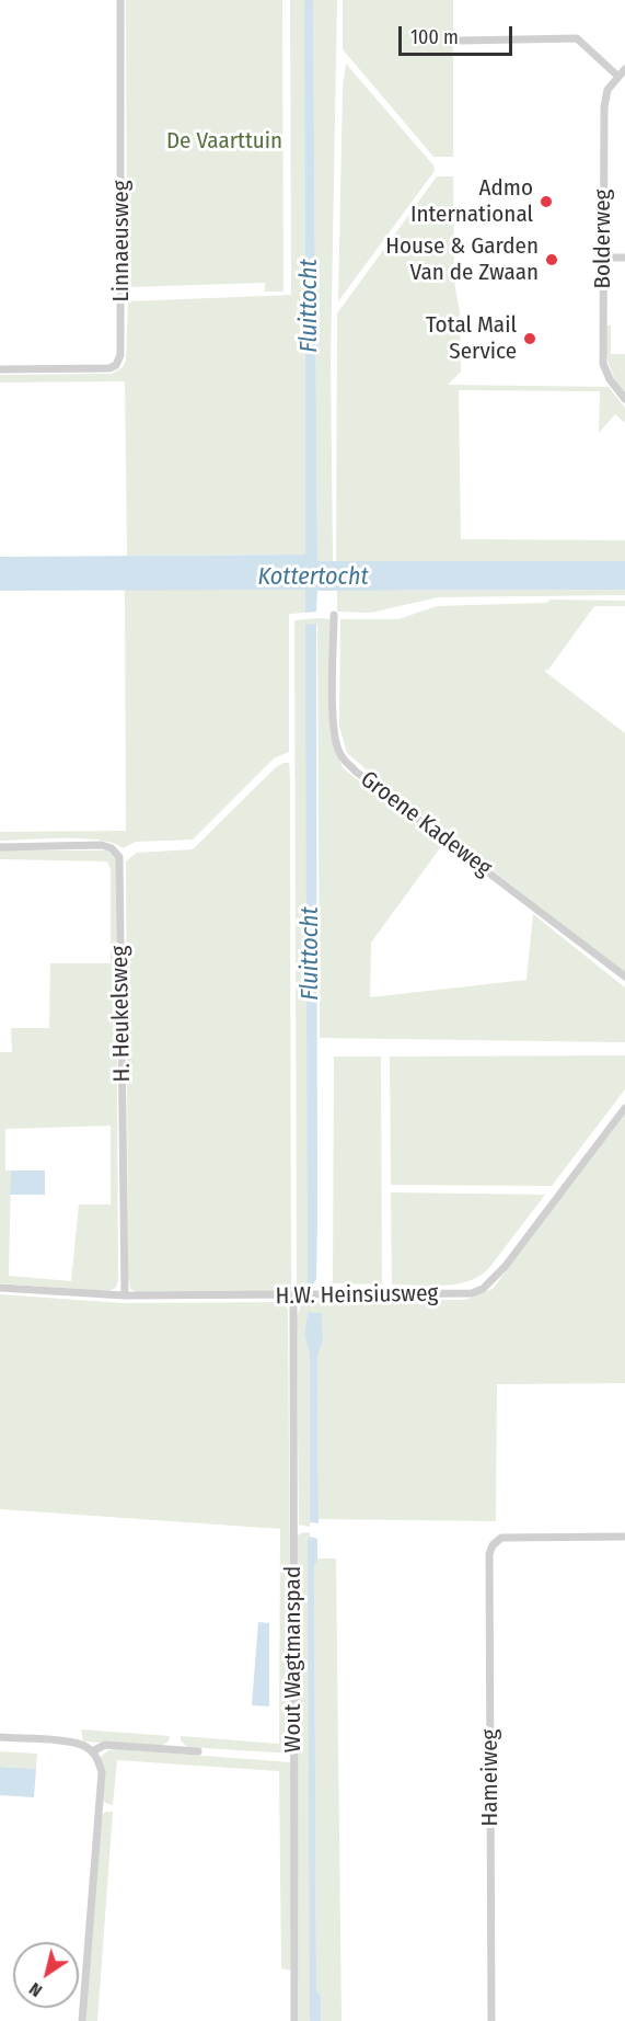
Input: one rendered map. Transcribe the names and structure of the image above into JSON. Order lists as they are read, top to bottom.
{
  "streets": {
    "street": [
      "Bolderweg",
      "Linnaeusweg",
      "Groene Kadeweg",
      "H. Heukelsweg",
      "H.W. Heinsiusweg",
      "Wout Wagtmanspad",
      "Hameiweg"
    ]
  },
  "crossings": [
    ["H. Heukelsweg", "H.W. Heinsiusweg"],
    ["H.W. Heinsiusweg", "Wout Wagtmanspad"]
  ],
  "water": ["Fluittocht", "Kottertocht"],
  "parks": ["De Vaarttuin"],
  "places": ["Admo International", "House & Garden Van de Zwaan", "Total Mail Service"],
  "scale_bar": "100 m",
  "north": "bottom left"
}
